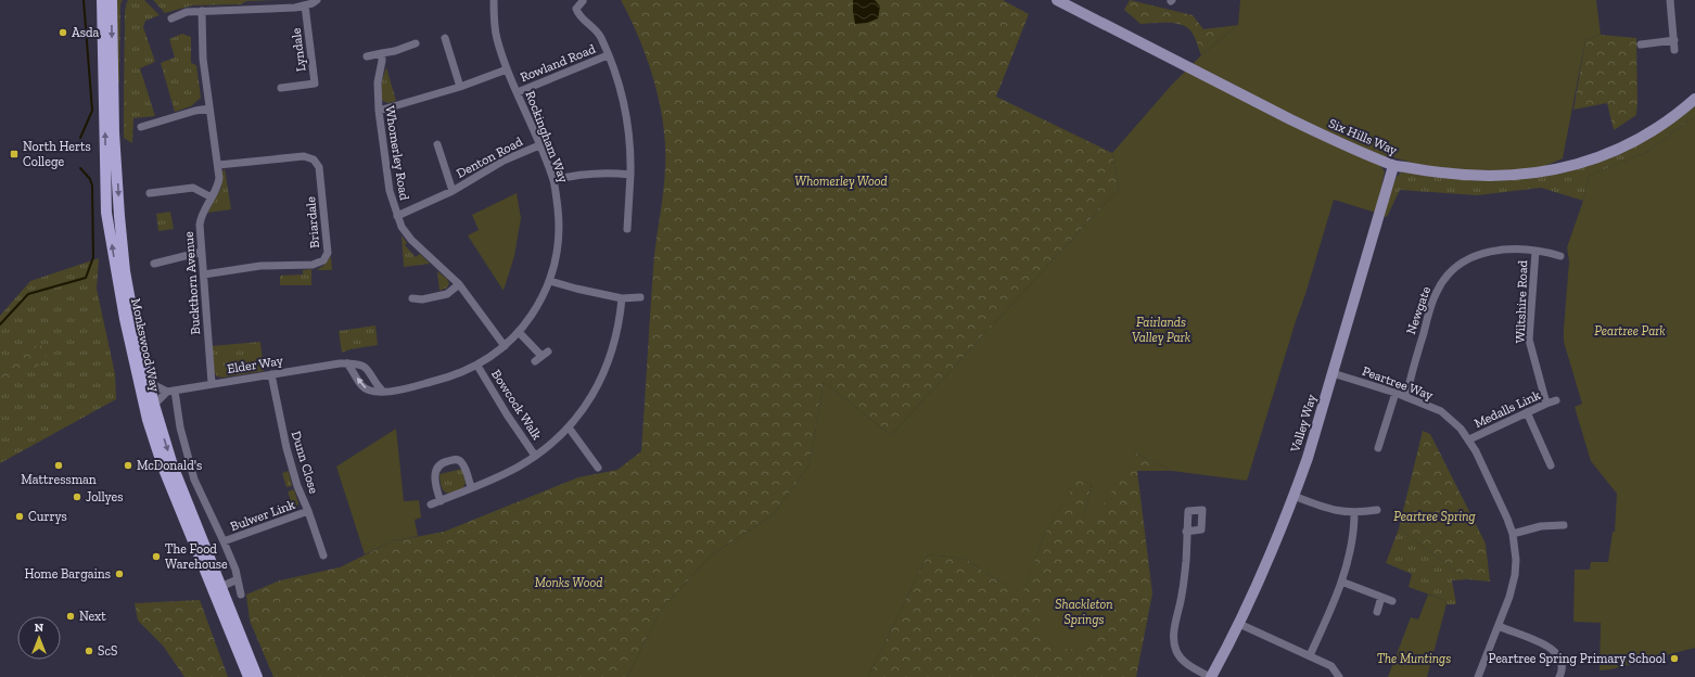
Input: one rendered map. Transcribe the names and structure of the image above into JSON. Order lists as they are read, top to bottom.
{
  "streets": {
    "main road": ["Monkswood Way"],
    "street": [
      "Lyndale",
      "Rowland Road",
      "Rockingham Way",
      "Six Hills Way",
      "Whomerley Road",
      "Denton Road",
      "Briardale",
      "Buckthorn Avenue",
      "Wiltshire Road",
      "Newgate",
      "Elder Way",
      "Peartree Way",
      "Bowcock Walk",
      "Medalls Link",
      "Valley Way",
      "Dunn Close",
      "Bulwer Link"
    ]
  },
  "crossings": [
    ["Rowland Road", "Rockingham Way"],
    ["Rockingham Way", "Whomerley Road"],
    ["Rockingham Way", "Denton Road"],
    ["Rockingham Way", "Elder Way"],
    ["Rockingham Way", "Bowcock Walk"],
    ["Six Hills Way", "Valley Way"],
    ["Whomerley Road", "Denton Road"],
    ["Briardale", "Buckthorn Avenue"],
    ["Buckthorn Avenue", "Elder Way"],
    ["Wiltshire Road", "Newgate"],
    ["Wiltshire Road", "Medalls Link"],
    ["Newgate", "Peartree Way"],
    ["Elder Way", "Dunn Close"],
    ["Peartree Way", "Medalls Link"],
    ["Peartree Way", "Valley Way"],
    ["Dunn Close", "Bulwer Link"]
  ],
  "parks": [
    "Whomerley Wood",
    "Fairlands Valley Park",
    "Peartree Park",
    "Peartree Spring",
    "Monks Wood",
    "Shackleton Springs",
    "The Muntings"
  ],
  "places": {
    "other": [
      "Asda",
      "Mattressman",
      "McDonald's",
      "Jollyes",
      "Currys",
      "The Food Warehouse",
      "Home Bargains",
      "Next",
      "ScS",
      "Peartree Spring Primary School"
    ],
    "transit": ["North Herts College"]
  },
  "north": "top"
}
